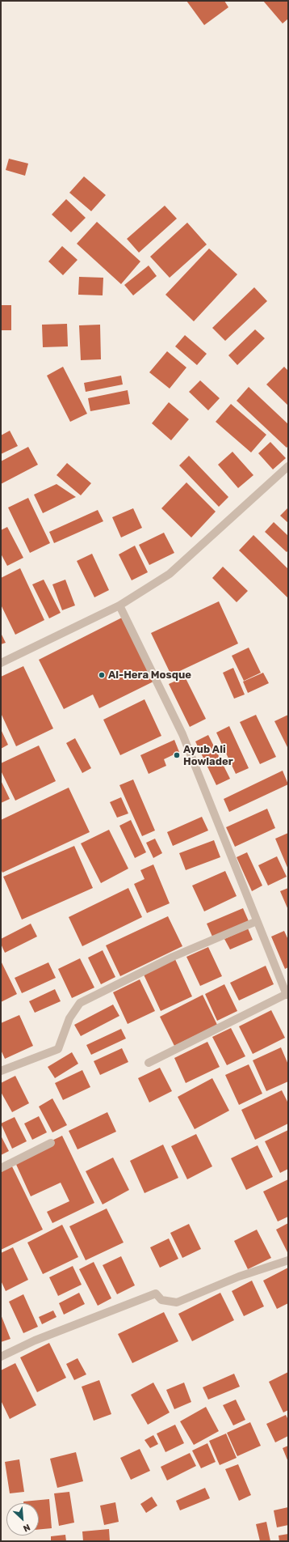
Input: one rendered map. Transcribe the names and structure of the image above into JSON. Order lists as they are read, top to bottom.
{
  "places": ["Al-Hera Mosque", "Ayub Ali Howlader"],
  "north": "bottom right"
}
